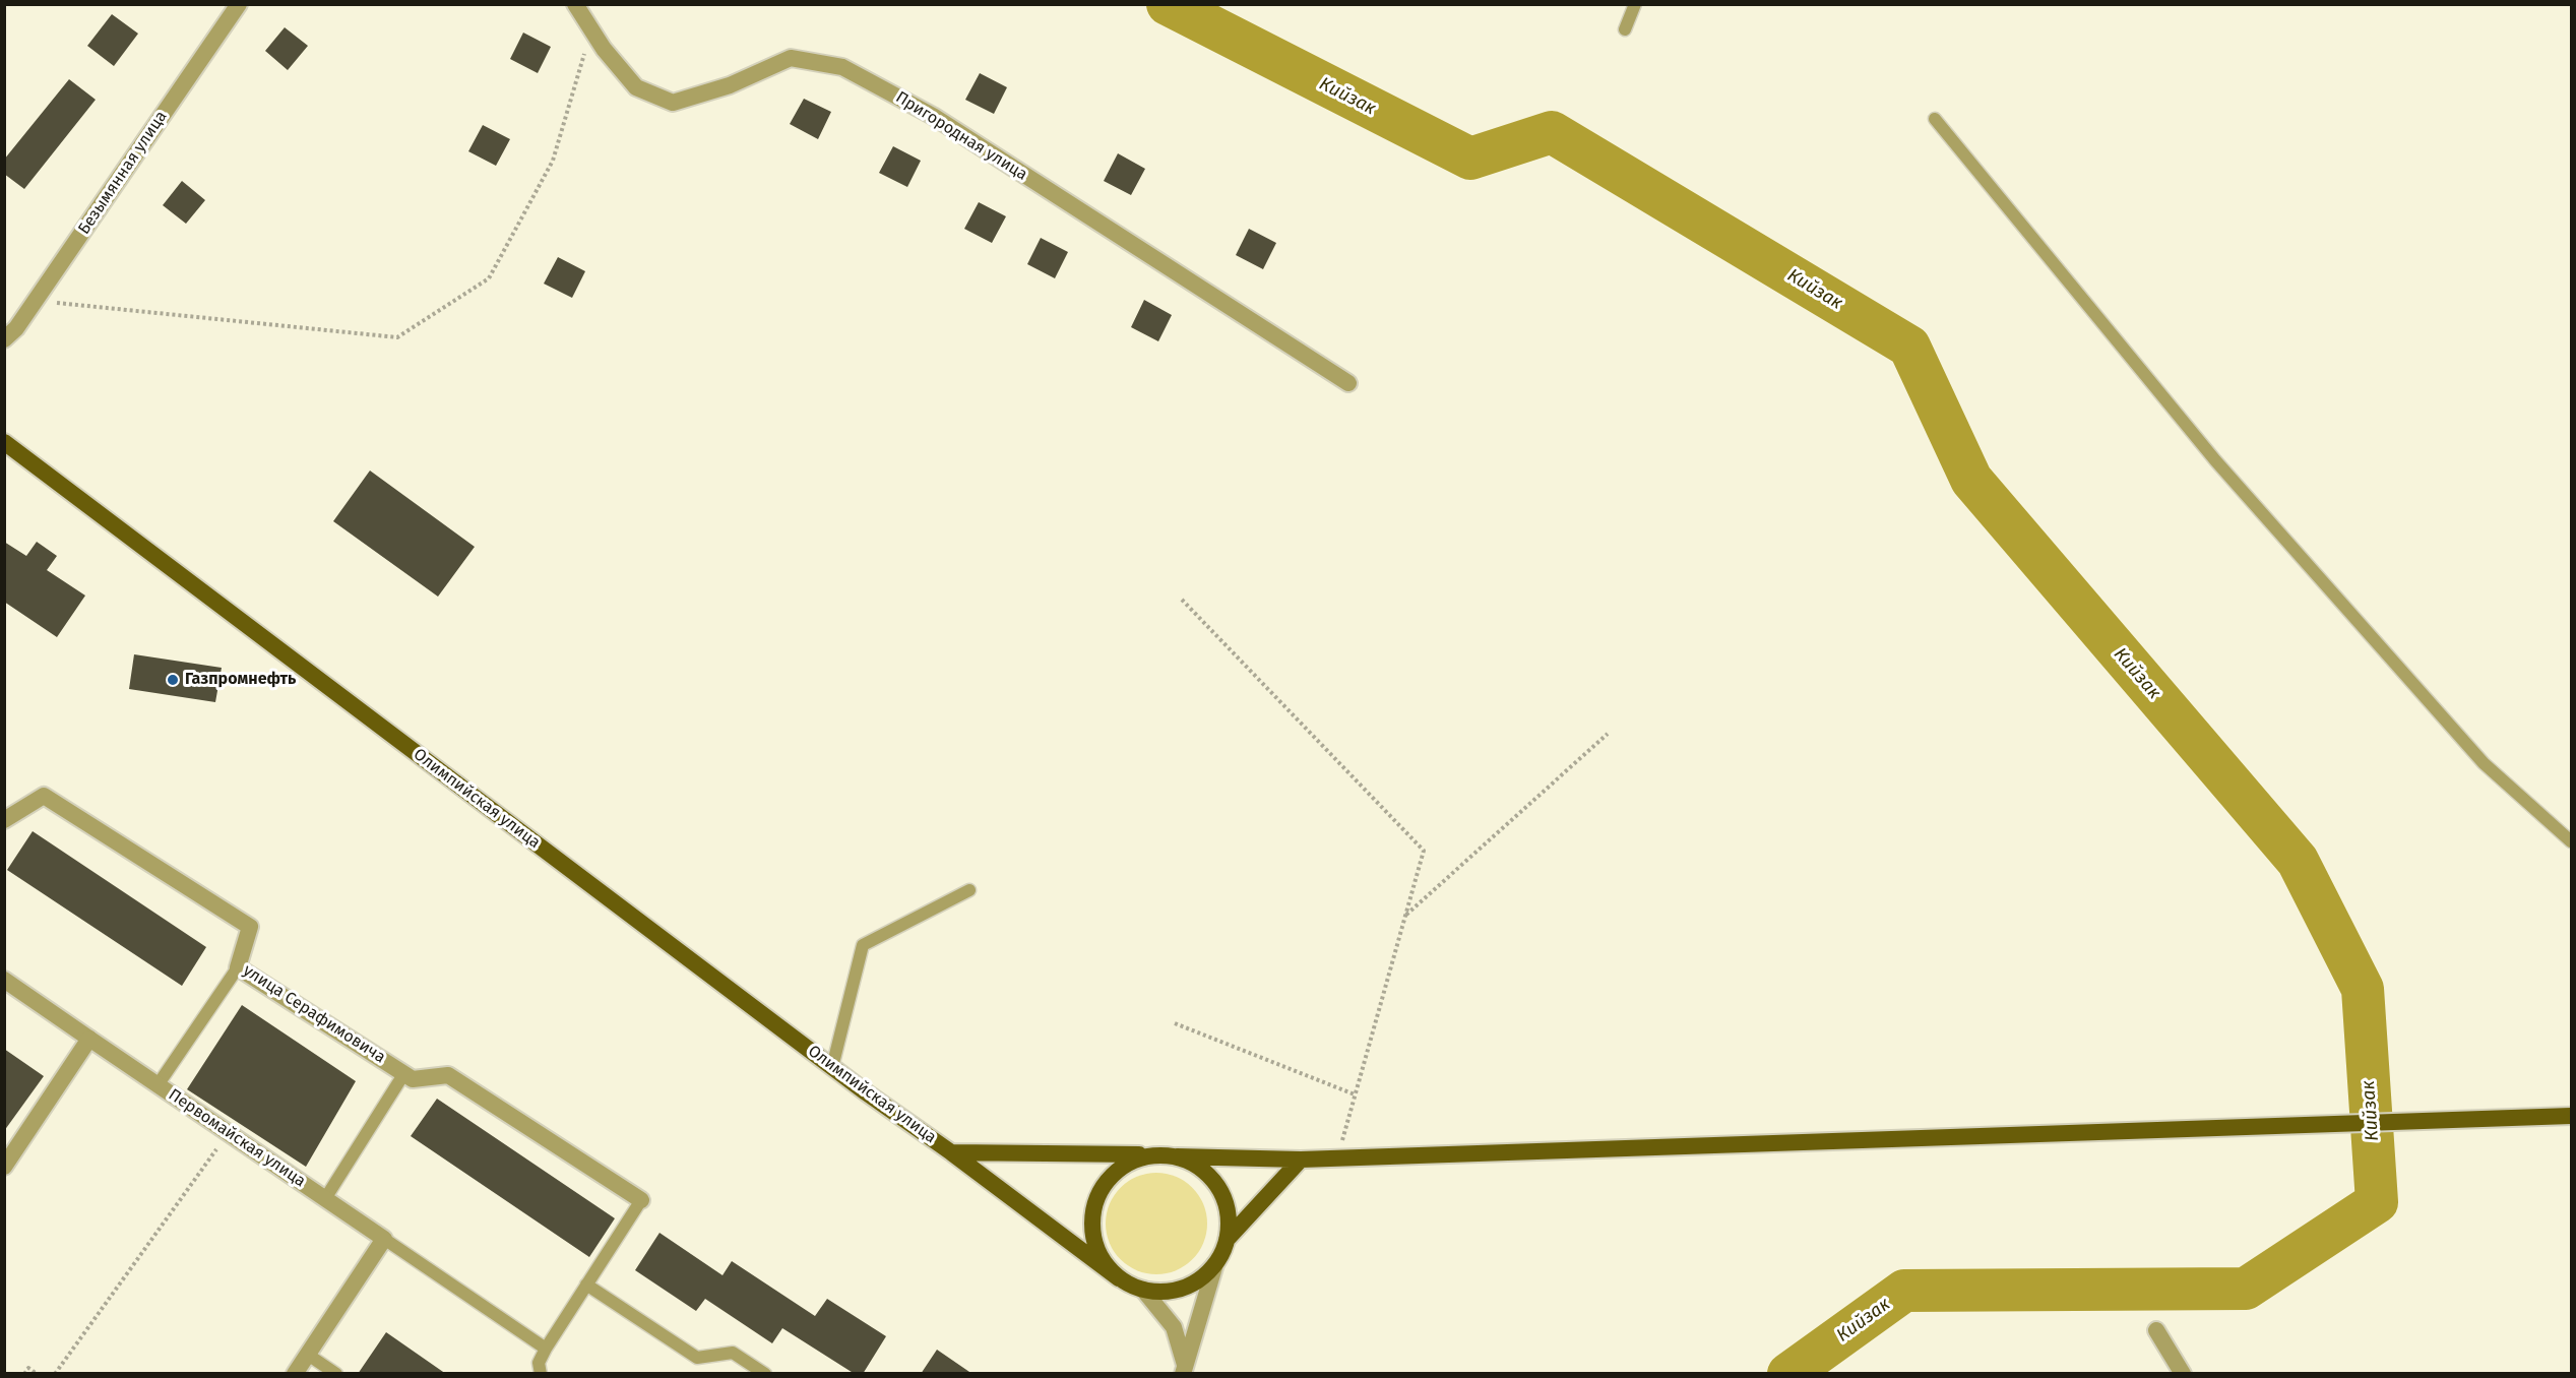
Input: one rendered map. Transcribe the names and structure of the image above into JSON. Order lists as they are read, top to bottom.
{
  "streets": {
    "main road": ["Олимпийская улица"],
    "street": [
      "Пригородная улица",
      "Безымянная улица",
      "улица Серафимовича",
      "Первомайская улица"
    ]
  },
  "water": ["Кийзак"],
  "places": ["Газпромнефть"]
}
